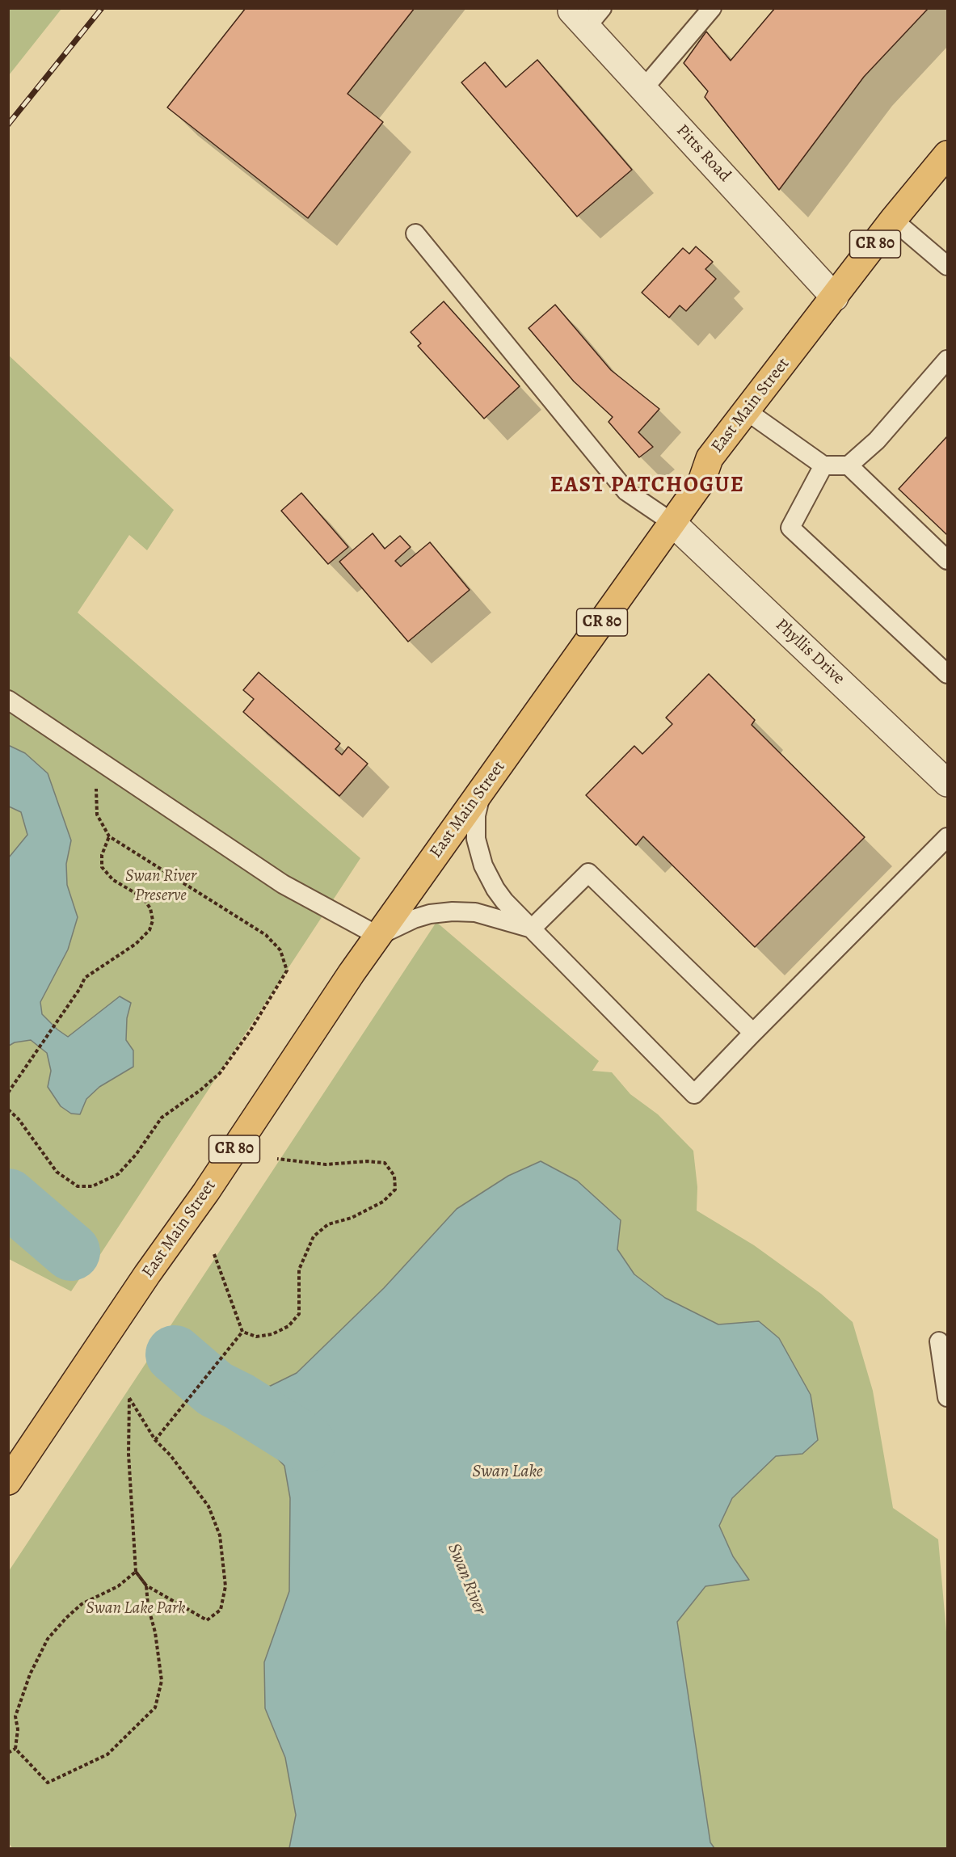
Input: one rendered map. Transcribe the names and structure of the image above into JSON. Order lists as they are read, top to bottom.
{
  "streets": {
    "main road": ["CR 80", "East Main Street"],
    "street": ["Pitts Road", "Phyllis Drive"]
  },
  "crossings": [
    ["Pitts Road", "East Main Street"],
    ["East Main Street", "Phyllis Drive"]
  ],
  "districts": ["EAST PATCHOGUE"],
  "water": ["Swan Lake", "Swan River"],
  "parks": ["Swan River Preserve", "Swan Lake Park"]
}
